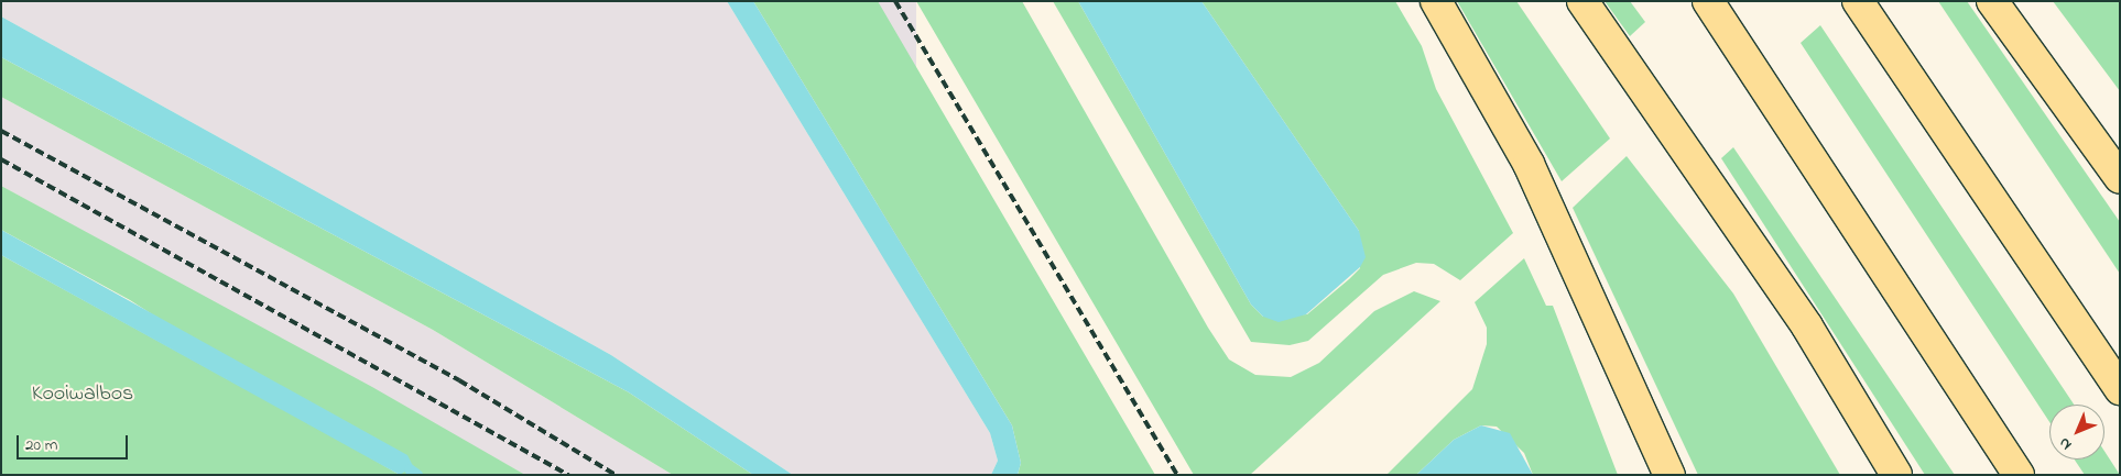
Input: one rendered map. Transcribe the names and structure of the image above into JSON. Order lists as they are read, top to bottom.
{
  "parks": ["Kooiwalbos"],
  "scale_bar": "20 m",
  "north": "bottom left"
}
